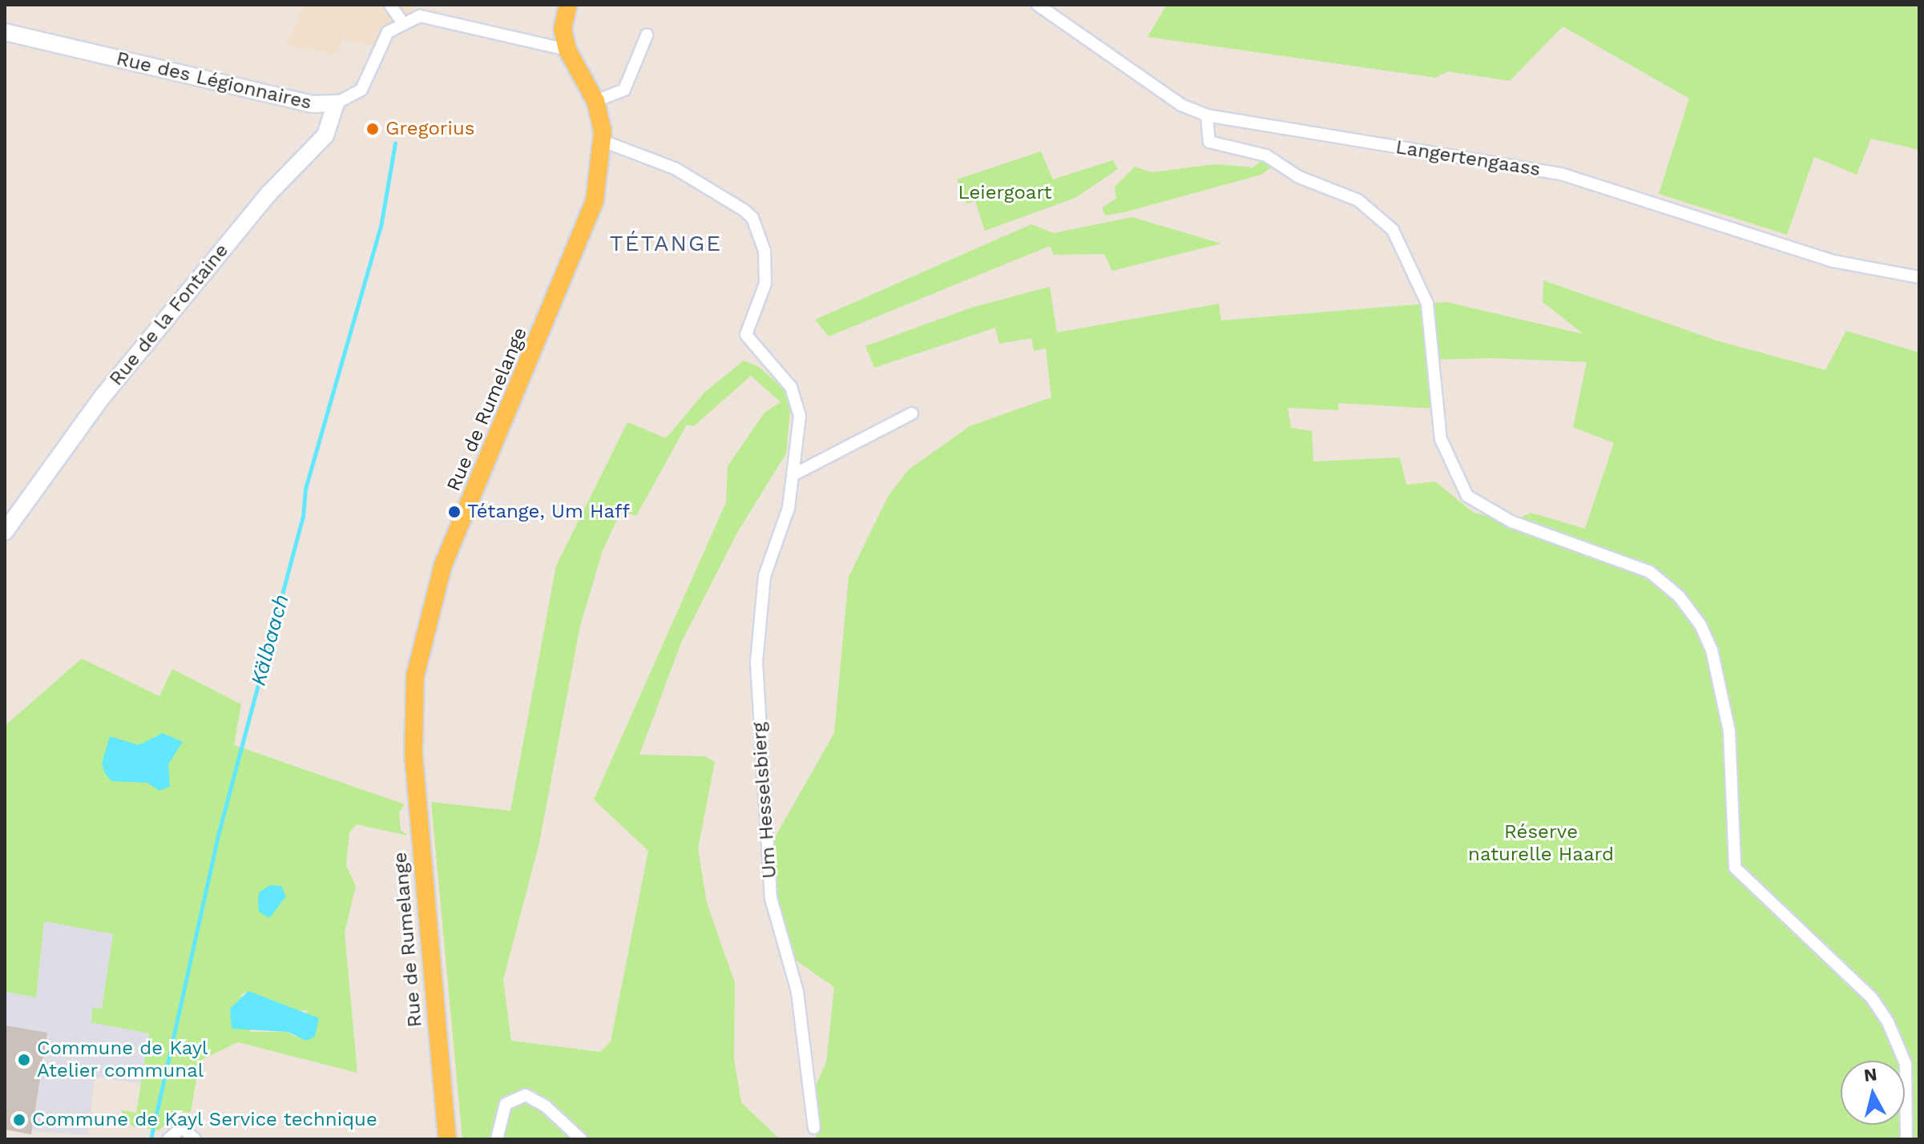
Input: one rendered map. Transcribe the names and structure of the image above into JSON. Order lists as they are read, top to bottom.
{
  "streets": {
    "main road": ["Rue de Rumelange"],
    "street": [
      "Rue des Légionnaires",
      "Langertengaass",
      "Rue de la Fontaine",
      "Um Hesselsbierg"
    ]
  },
  "crossings": [
    ["Rue des Légionnaires", "Rue de la Fontaine"],
    ["Rue de Rumelange", "Um Hesselsbierg"]
  ],
  "districts": ["TÉTANGE"],
  "water": ["Kälbaach"],
  "parks": ["Leiergoart", "Réserve naturelle Haard"],
  "places": [
    "Gregorius",
    "Tétange, Um Haff",
    "Commune de Kayl Atelier communal",
    "Commune de Kayl Service technique"
  ],
  "north": "top"
}
